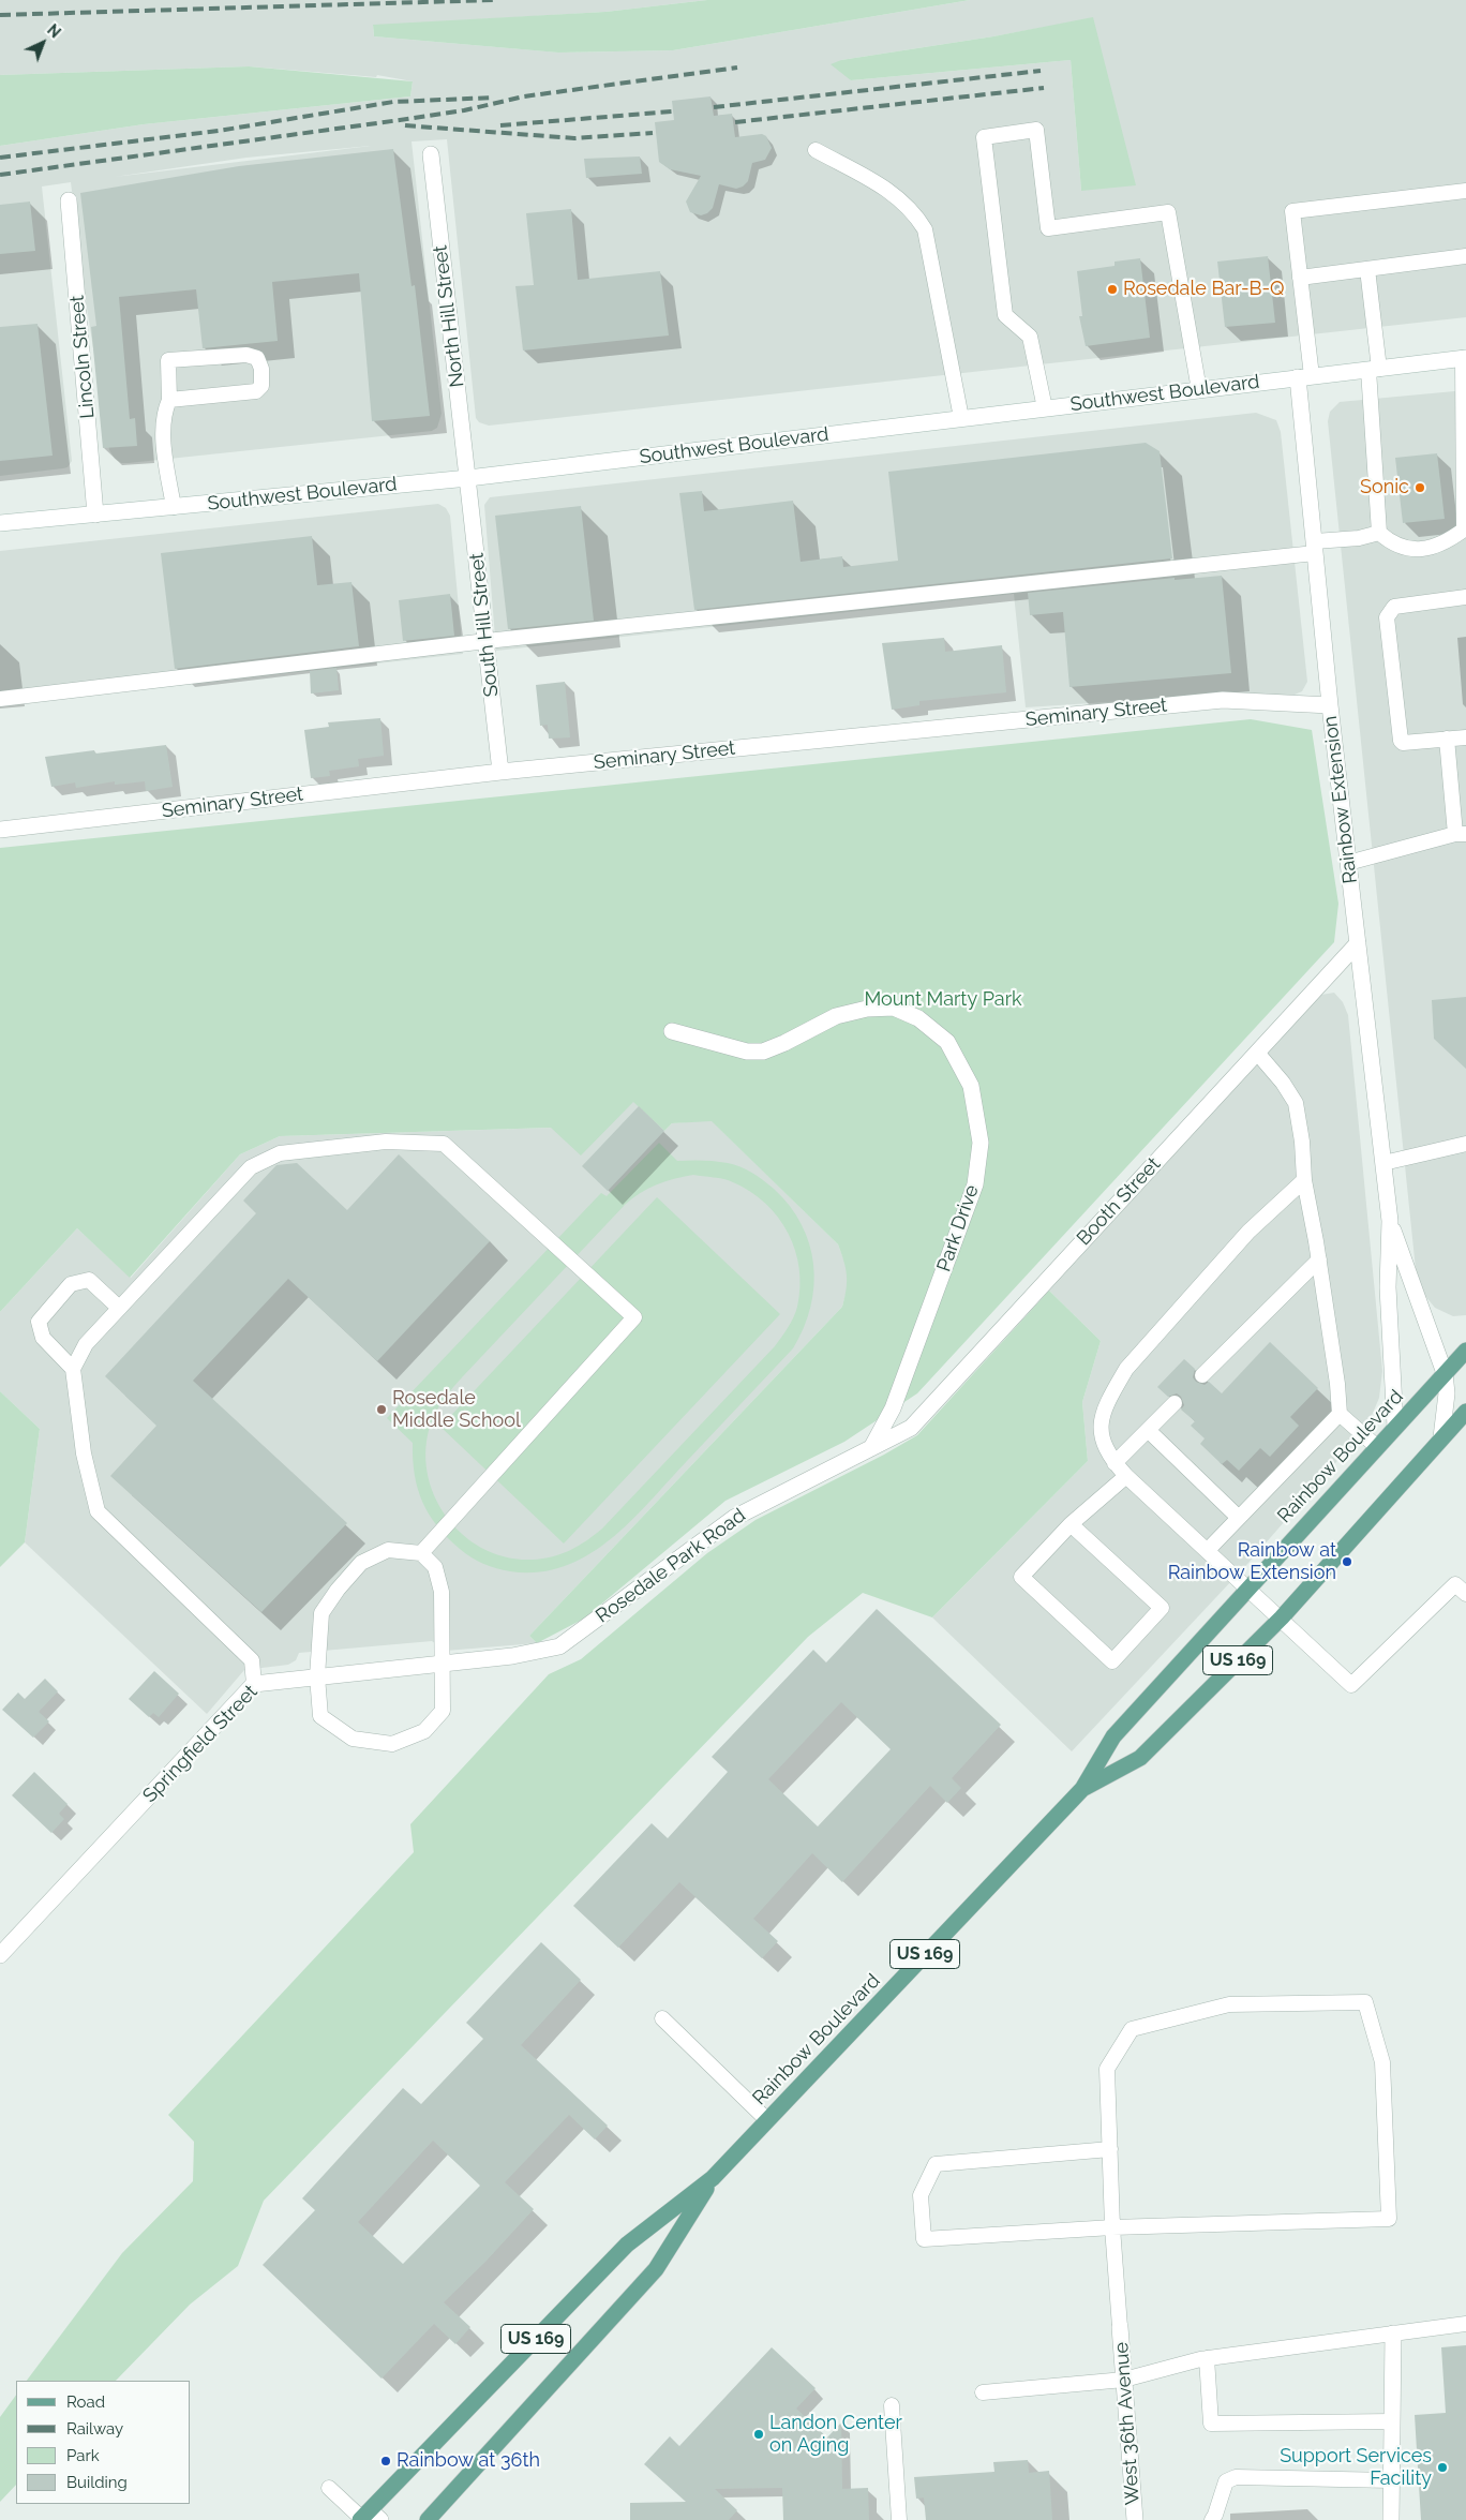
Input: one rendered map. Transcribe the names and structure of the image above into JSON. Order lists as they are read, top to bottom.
{
  "streets": {
    "main road": ["Rainbow Boulevard", "US 169"],
    "street": [
      "North Hill Street",
      "Lincoln Street",
      "Southwest Boulevard",
      "South Hill Street",
      "Seminary Street",
      "Rainbow Extension",
      "Booth Street",
      "Park Drive",
      "Rosedale Park Road",
      "Springfield Street",
      "West 36th Avenue"
    ]
  },
  "crossings": [
    ["North Hill Street", "Southwest Boulevard"],
    ["North Hill Street", "South Hill Street"],
    ["Lincoln Street", "Southwest Boulevard"],
    ["Southwest Boulevard", "South Hill Street"],
    ["Southwest Boulevard", "Rainbow Extension"],
    ["South Hill Street", "Seminary Street"],
    ["Seminary Street", "Rainbow Extension"],
    ["Rainbow Extension", "Booth Street"],
    ["Rainbow Extension", "Rainbow Boulevard"],
    ["Booth Street", "Park Drive"],
    ["Booth Street", "Rosedale Park Road"],
    ["Park Drive", "Rosedale Park Road"],
    ["Rosedale Park Road", "Springfield Street"]
  ],
  "parks": ["Mount Marty Park"],
  "places": [
    "Rosedale Bar-B-Q",
    "Sonic",
    "Rosedale Middle School",
    "Rainbow at Rainbow Extension",
    "Landon Center on Aging",
    "Rainbow at 36th",
    "Support Services Facility"
  ],
  "legend": [
    "Road",
    "Railway",
    "Park",
    "Building"
  ],
  "north": "top right"
}
